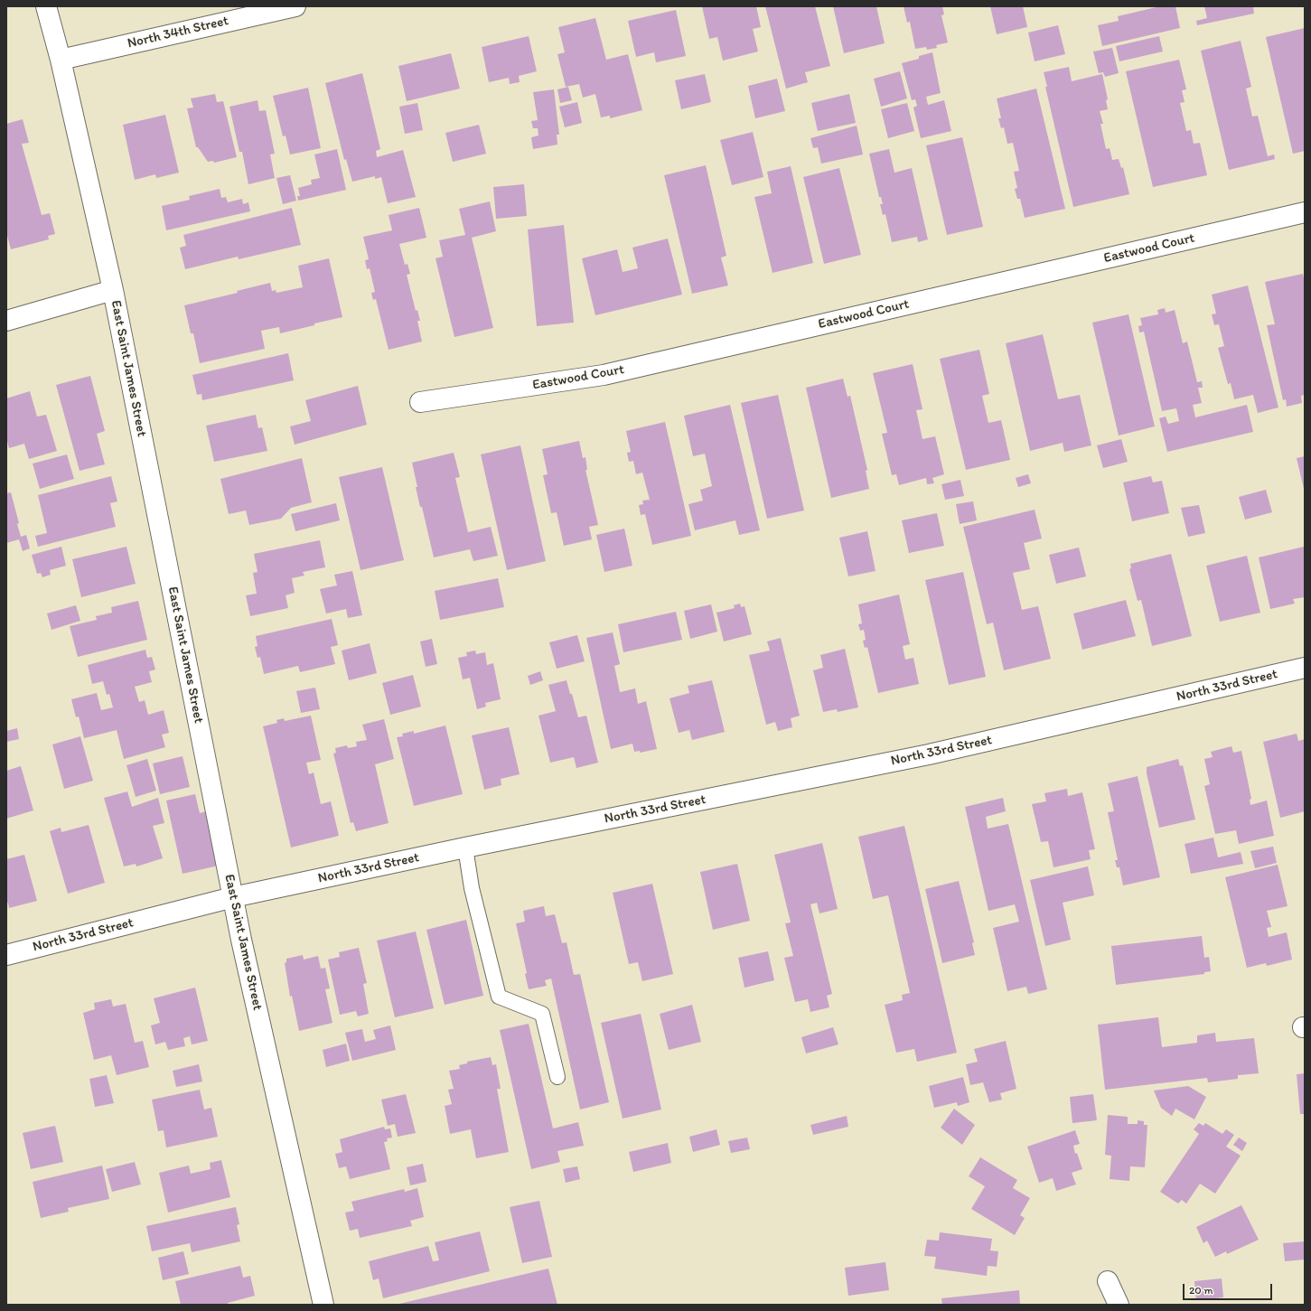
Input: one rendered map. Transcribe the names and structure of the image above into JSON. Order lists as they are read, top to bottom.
{
  "streets": {
    "street": [
      "North 34th Street",
      "Eastwood Court",
      "East Saint James Street",
      "North 33rd Street"
    ]
  },
  "crossings": [
    ["North 34th Street", "East Saint James Street"],
    ["East Saint James Street", "North 33rd Street"]
  ],
  "scale_bar": "20 m"
}
